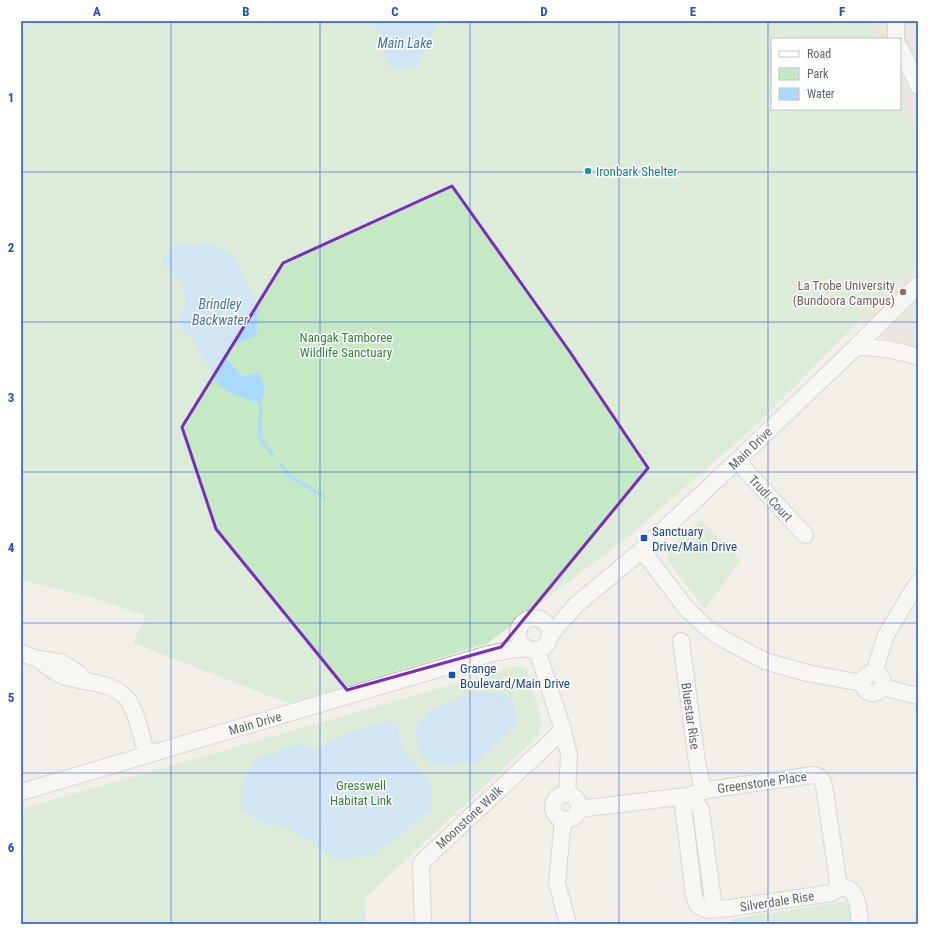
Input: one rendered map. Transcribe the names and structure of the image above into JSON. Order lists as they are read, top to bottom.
{
  "streets": {
    "street": [
      "Main Drive",
      "Trudi Court",
      "Bluestar Rise",
      "Greenstone Place",
      "Moonstone Walk",
      "Silverdale Rise"
    ]
  },
  "crossings": [
    ["Main Drive", "Trudi Court"],
    ["Bluestar Rise", "Greenstone Place"],
    ["Greenstone Place", "Silverdale Rise"]
  ],
  "water": ["Main Lake", "Brindley Backwater"],
  "parks": ["Nangak Tamboree Wildlife Sanctuary", "Gresswell Habitat Link"],
  "places": {
    "other": ["Ironbark Shelter", "La Trobe University (Bundoora Campus)"],
    "transit": ["Sanctuary Drive/Main Drive", "Grange Boulevard/Main Drive"]
  },
  "legend": ["Road", "Park", "Water"],
  "grid": {
    "columns": [
      "A",
      "B",
      "C",
      "D",
      "E",
      "F"
    ],
    "rows": [
      "1",
      "2",
      "3",
      "4",
      "5",
      "6"
    ]
  }
}
